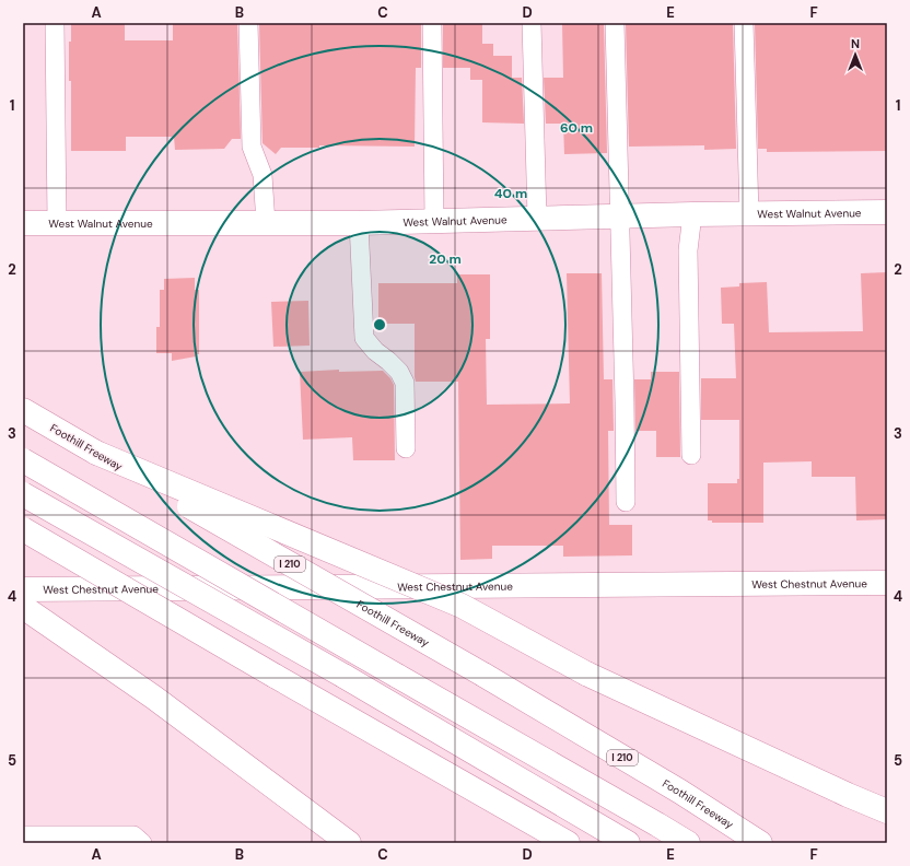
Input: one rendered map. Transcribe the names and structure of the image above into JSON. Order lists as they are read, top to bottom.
{
  "streets": {
    "main road": [
      "West Walnut Avenue",
      "Foothill Freeway",
      "I 210",
      "West Chestnut Avenue"
    ]
  },
  "north": "top",
  "grid": {
    "columns": [
      "A",
      "B",
      "C",
      "D",
      "E",
      "F"
    ],
    "rows": [
      "1",
      "2",
      "3",
      "4",
      "5"
    ]
  },
  "rings": ["60 m", "40 m", "20 m"]
}
